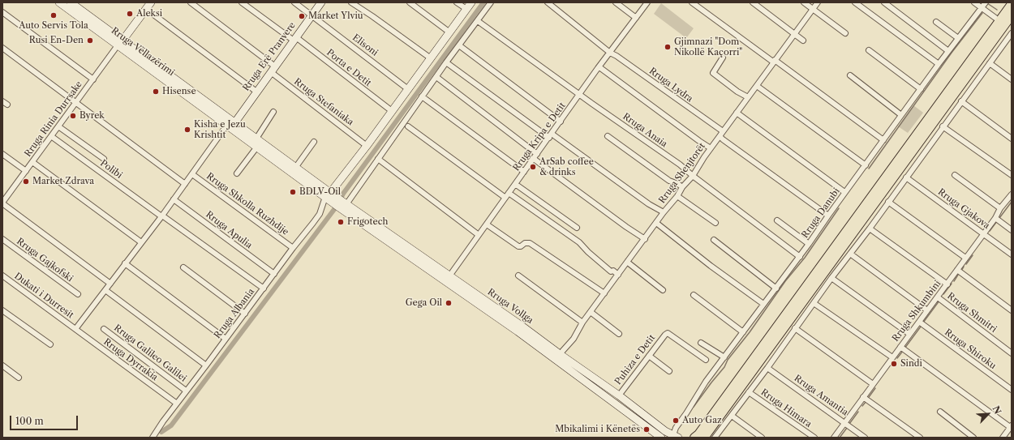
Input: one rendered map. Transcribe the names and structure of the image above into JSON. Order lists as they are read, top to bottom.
{
  "streets": {
    "main road": ["Rruga Vëllazërimi", "Rruga Erë Pranvere", "Rruga Vollga"],
    "street": [
      "Elisoni",
      "Porta e Detit",
      "Rruga Lydra",
      "Rruga Stefaniaka",
      "Rruga Rinia Durrsake",
      "Rruga Anaia",
      "Rruga Kripa e Detit",
      "Polibi",
      "Rruga Shenjtorët",
      "Rruga Shkolla Ruzhdije",
      "Rruga Gjakova",
      "Rruga Danubi",
      "Rruga Apulia",
      "Rruga Gajkofski",
      "Dukati i Durresit",
      "Rruga Shkumbini",
      "Rruga Shmitri",
      "Rruga Albania",
      "Rruga Shiroku",
      "Rruga Galileo Galilei",
      "Rruga Dyrrakia",
      "Puhiza e Detit",
      "Rruga Amantia",
      "Rruga Himara"
    ]
  },
  "crossings": [
    ["Elisoni", "Rruga Erë Pranvere"],
    ["Rruga Vëllazërimi", "Rruga Erë Pranvere"],
    ["Rruga Vëllazërimi", "Rruga Rinia Durrsake"],
    ["Rruga Vëllazërimi", "Rruga Vollga"],
    ["Rruga Vëllazërimi", "Rruga Albania"],
    ["Rruga Erë Pranvere", "Porta e Detit"],
    ["Rruga Erë Pranvere", "Rruga Stefaniaka"],
    ["Rruga Lydra", "Rruga Kripa e Detit"],
    ["Rruga Lydra", "Rruga Shenjtorët"],
    ["Rruga Rinia Durrsake", "Polibi"],
    ["Rruga Anaia", "Rruga Kripa e Detit"],
    ["Rruga Anaia", "Rruga Shenjtorët"],
    ["Rruga Anaia", "Rruga Danubi"],
    ["Rruga Kripa e Detit", "Rruga Vollga"],
    ["Polibi", "Rruga Albania"],
    ["Rruga Shenjtorët", "Rruga Vollga"],
    ["Rruga Shkolla Ruzhdije", "Rruga Albania"],
    ["Rruga Gjakova", "Rruga Shkumbini"],
    ["Rruga Danubi", "Rruga Vollga"],
    ["Rruga Apulia", "Rruga Albania"],
    ["Dukati i Durresit", "Rruga Dyrrakia"],
    ["Rruga Vollga", "Rruga Albania"],
    ["Rruga Vollga", "Puhiza e Detit"],
    ["Rruga Shkumbini", "Rruga Shmitri"],
    ["Rruga Shkumbini", "Rruga Shiroku"],
    ["Rruga Shkumbini", "Rruga Amantia"],
    ["Rruga Albania", "Rruga Galileo Galilei"],
    ["Rruga Albania", "Rruga Dyrrakia"]
  ],
  "places": [
    "Aleksi",
    "Auto Servis Tola",
    "Market Ylviu",
    "Rusi En-Den",
    "Gjimnazi \"Dom Nikollë Kaçorri\"",
    "Hisense",
    "Byrek",
    "Kisha e Jezu Krishtit",
    "ArSab coffee & drinks",
    "Market Zdrava",
    "BDLV-Oil",
    "Frigotech",
    "Gega Oil",
    "Sindi",
    "Auto Gaz",
    "Mbikalimi i Kënetës"
  ],
  "scale_bar": "100 m",
  "north": "top right"
}
